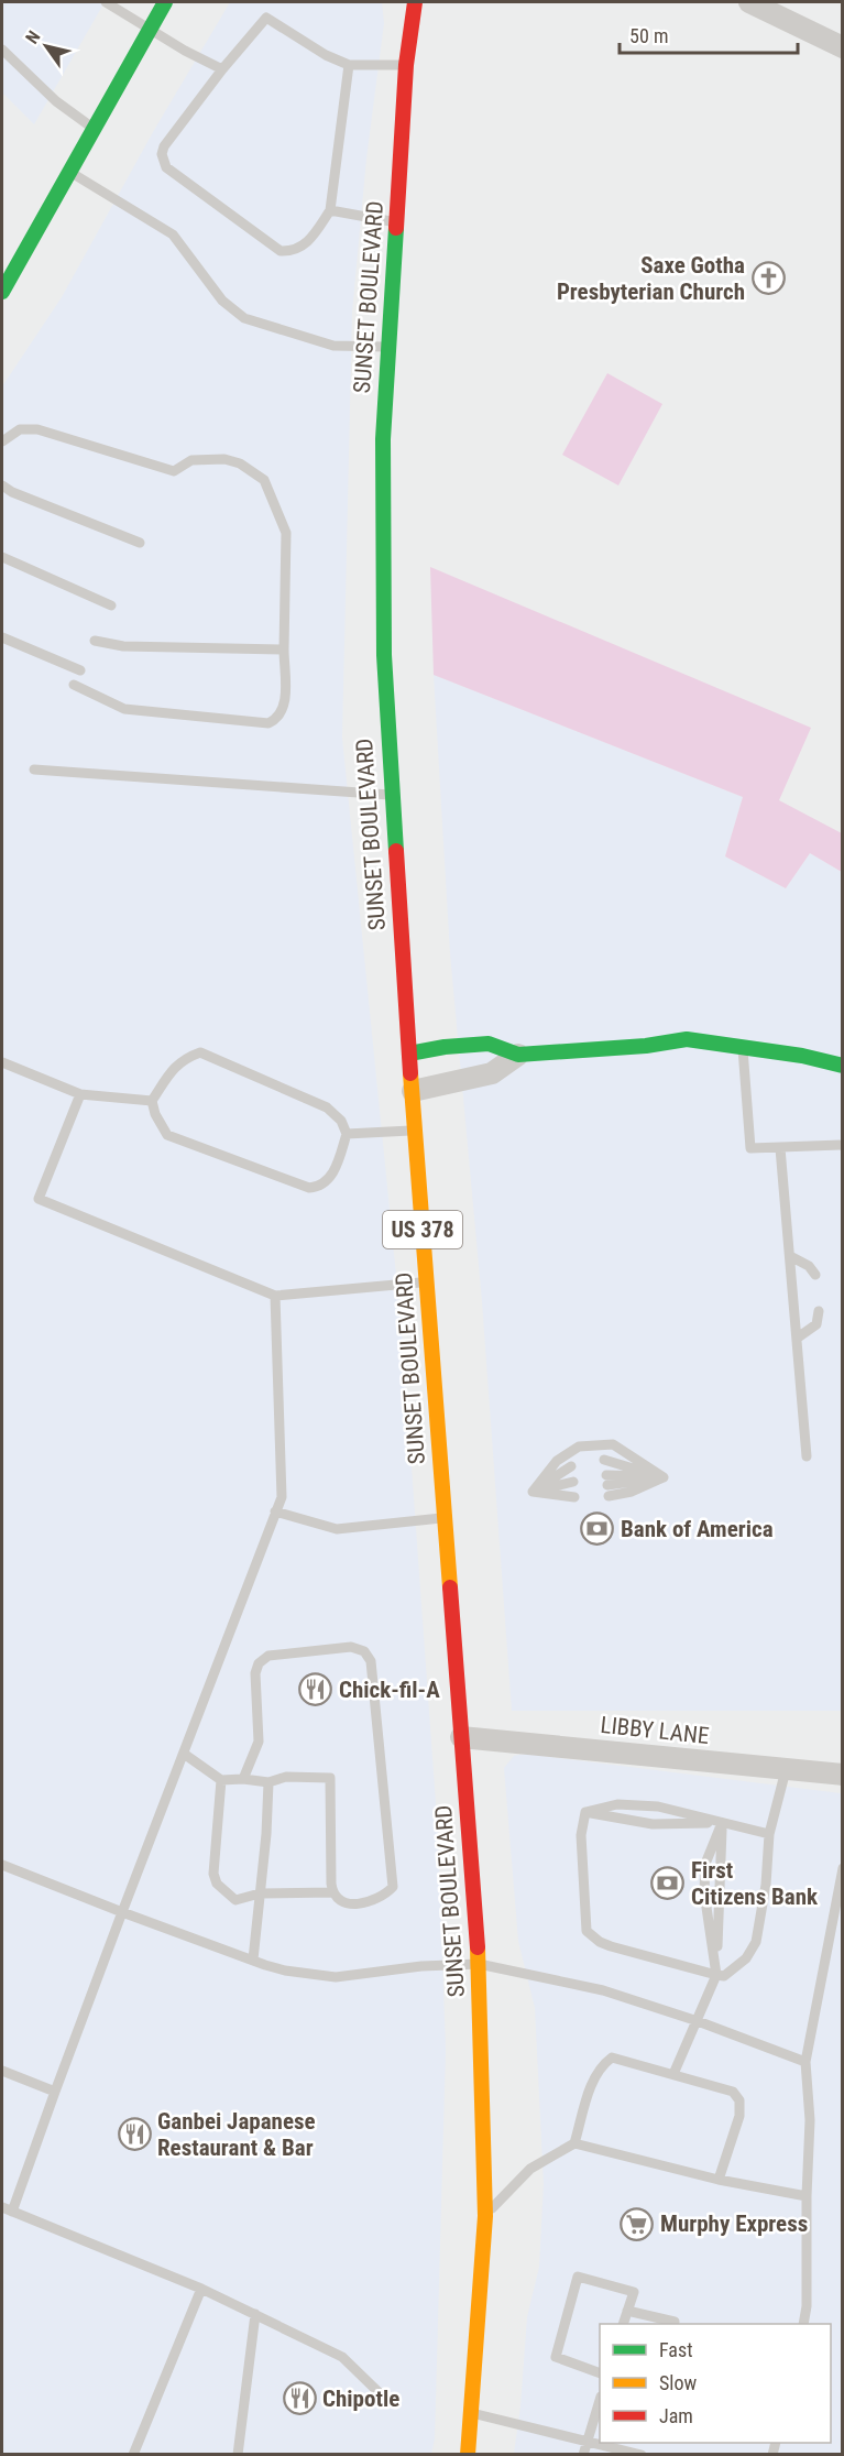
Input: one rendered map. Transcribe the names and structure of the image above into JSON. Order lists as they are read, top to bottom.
{
  "streets": {
    "main road": ["SUNSET BOULEVARD", "US 378"],
    "street": ["LIBBY LANE"]
  },
  "crossings": [
    ["SUNSET BOULEVARD", "LIBBY LANE"]
  ],
  "places": {
    "church": ["Saxe Gotha Presbyterian Church"],
    "bank": ["Bank of America", "First Citizens Bank"],
    "restaurant": ["Chick-fil-A", "Ganbei Japanese Restaurant & Bar", "Chipotle"],
    "supermarket": ["Murphy Express"]
  },
  "legend": ["Fast", "Slow", "Jam"],
  "scale_bar": "50 m",
  "north": "top left"
}
